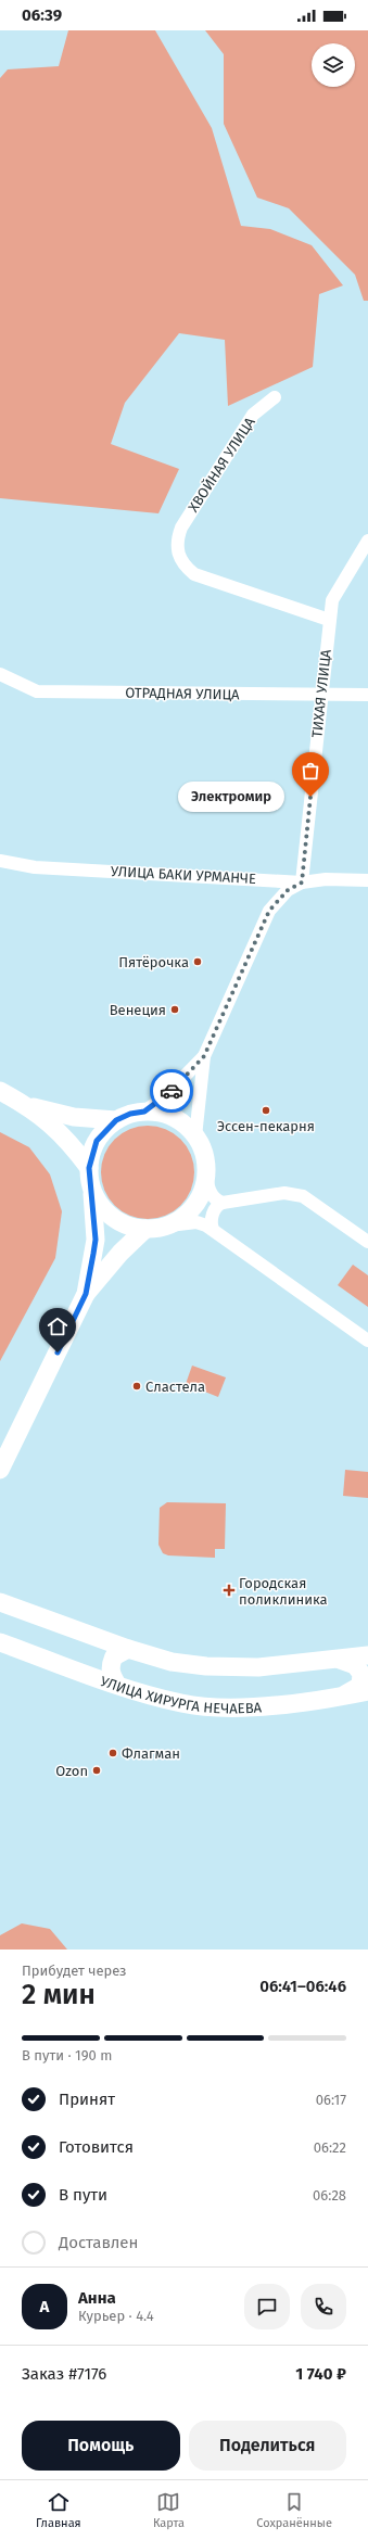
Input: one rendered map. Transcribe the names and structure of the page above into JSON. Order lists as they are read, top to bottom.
{
  "streets": {
    "main road": ["УЛИЦА ХИРУРГА НЕЧАЕВА"],
    "street": [
      "ХВОЙНАЯ УЛИЦА",
      "ОТРАДНАЯ УЛИЦА",
      "ТИХАЯ УЛИЦА",
      "УЛИЦА БАКИ УРМАНЧЕ"
    ]
  },
  "crossings": [
    ["ХВОЙНАЯ УЛИЦА", "ТИХАЯ УЛИЦА"],
    ["ОТРАДНАЯ УЛИЦА", "ТИХАЯ УЛИЦА"],
    ["ТИХАЯ УЛИЦА", "УЛИЦА БАКИ УРМАНЧЕ"]
  ],
  "places": {
    "other": [
      "Электромир",
      "Пятёрочка",
      "Венеция",
      "Эссен-пекарня",
      "Сластела",
      "Флагман",
      "Ozon"
    ],
    "health": ["Городская поликлиника"]
  },
  "page": {
    "status": "06:39",
    "bubble": "Электромир",
    "heading": ["2 мин", "Прибудет через", "06:41–06:46"],
    "panel": [
      "Анна",
      "Курьер · 4.4",
      "Заказ #7176",
      "1 740 ₽"
    ],
    "bar": "В пути · 190 m",
    "list": [
      ["Принят", "06:17"],
      ["Готовится", "06:22"],
      ["В пути", "06:28"],
      "Доставлен"
    ],
    "round": "А",
    "buttons": ["Помощь", "Поделиться"],
    "tabs": ["Главная", "Карта", "Сохранённые"]
  }
}
